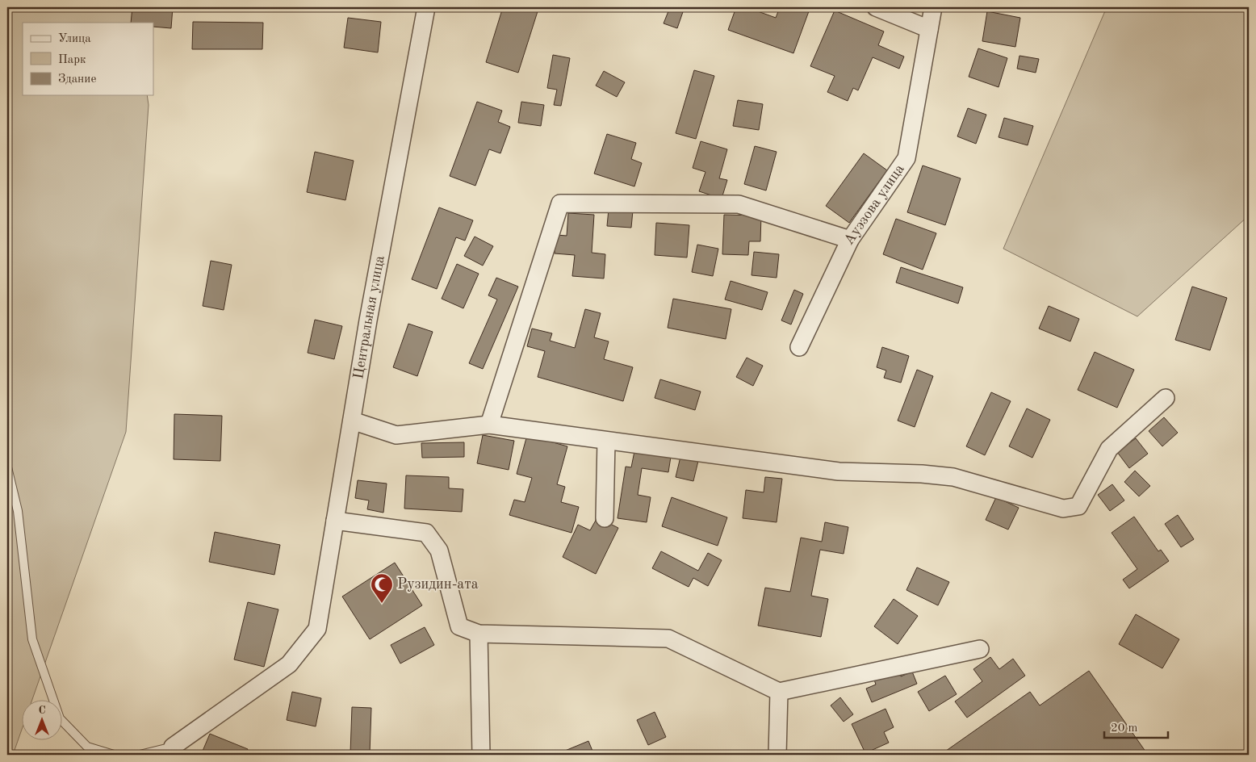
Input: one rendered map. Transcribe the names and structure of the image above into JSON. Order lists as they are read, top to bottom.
{
  "streets": {
    "street": ["Ауэзова улица", "Центральная улица"]
  },
  "places": {
    "mosque": ["Рузидин-ата"]
  },
  "legend": ["Улица", "Парк", "Здание"],
  "scale_bar": "20 m",
  "north": "top"
}
